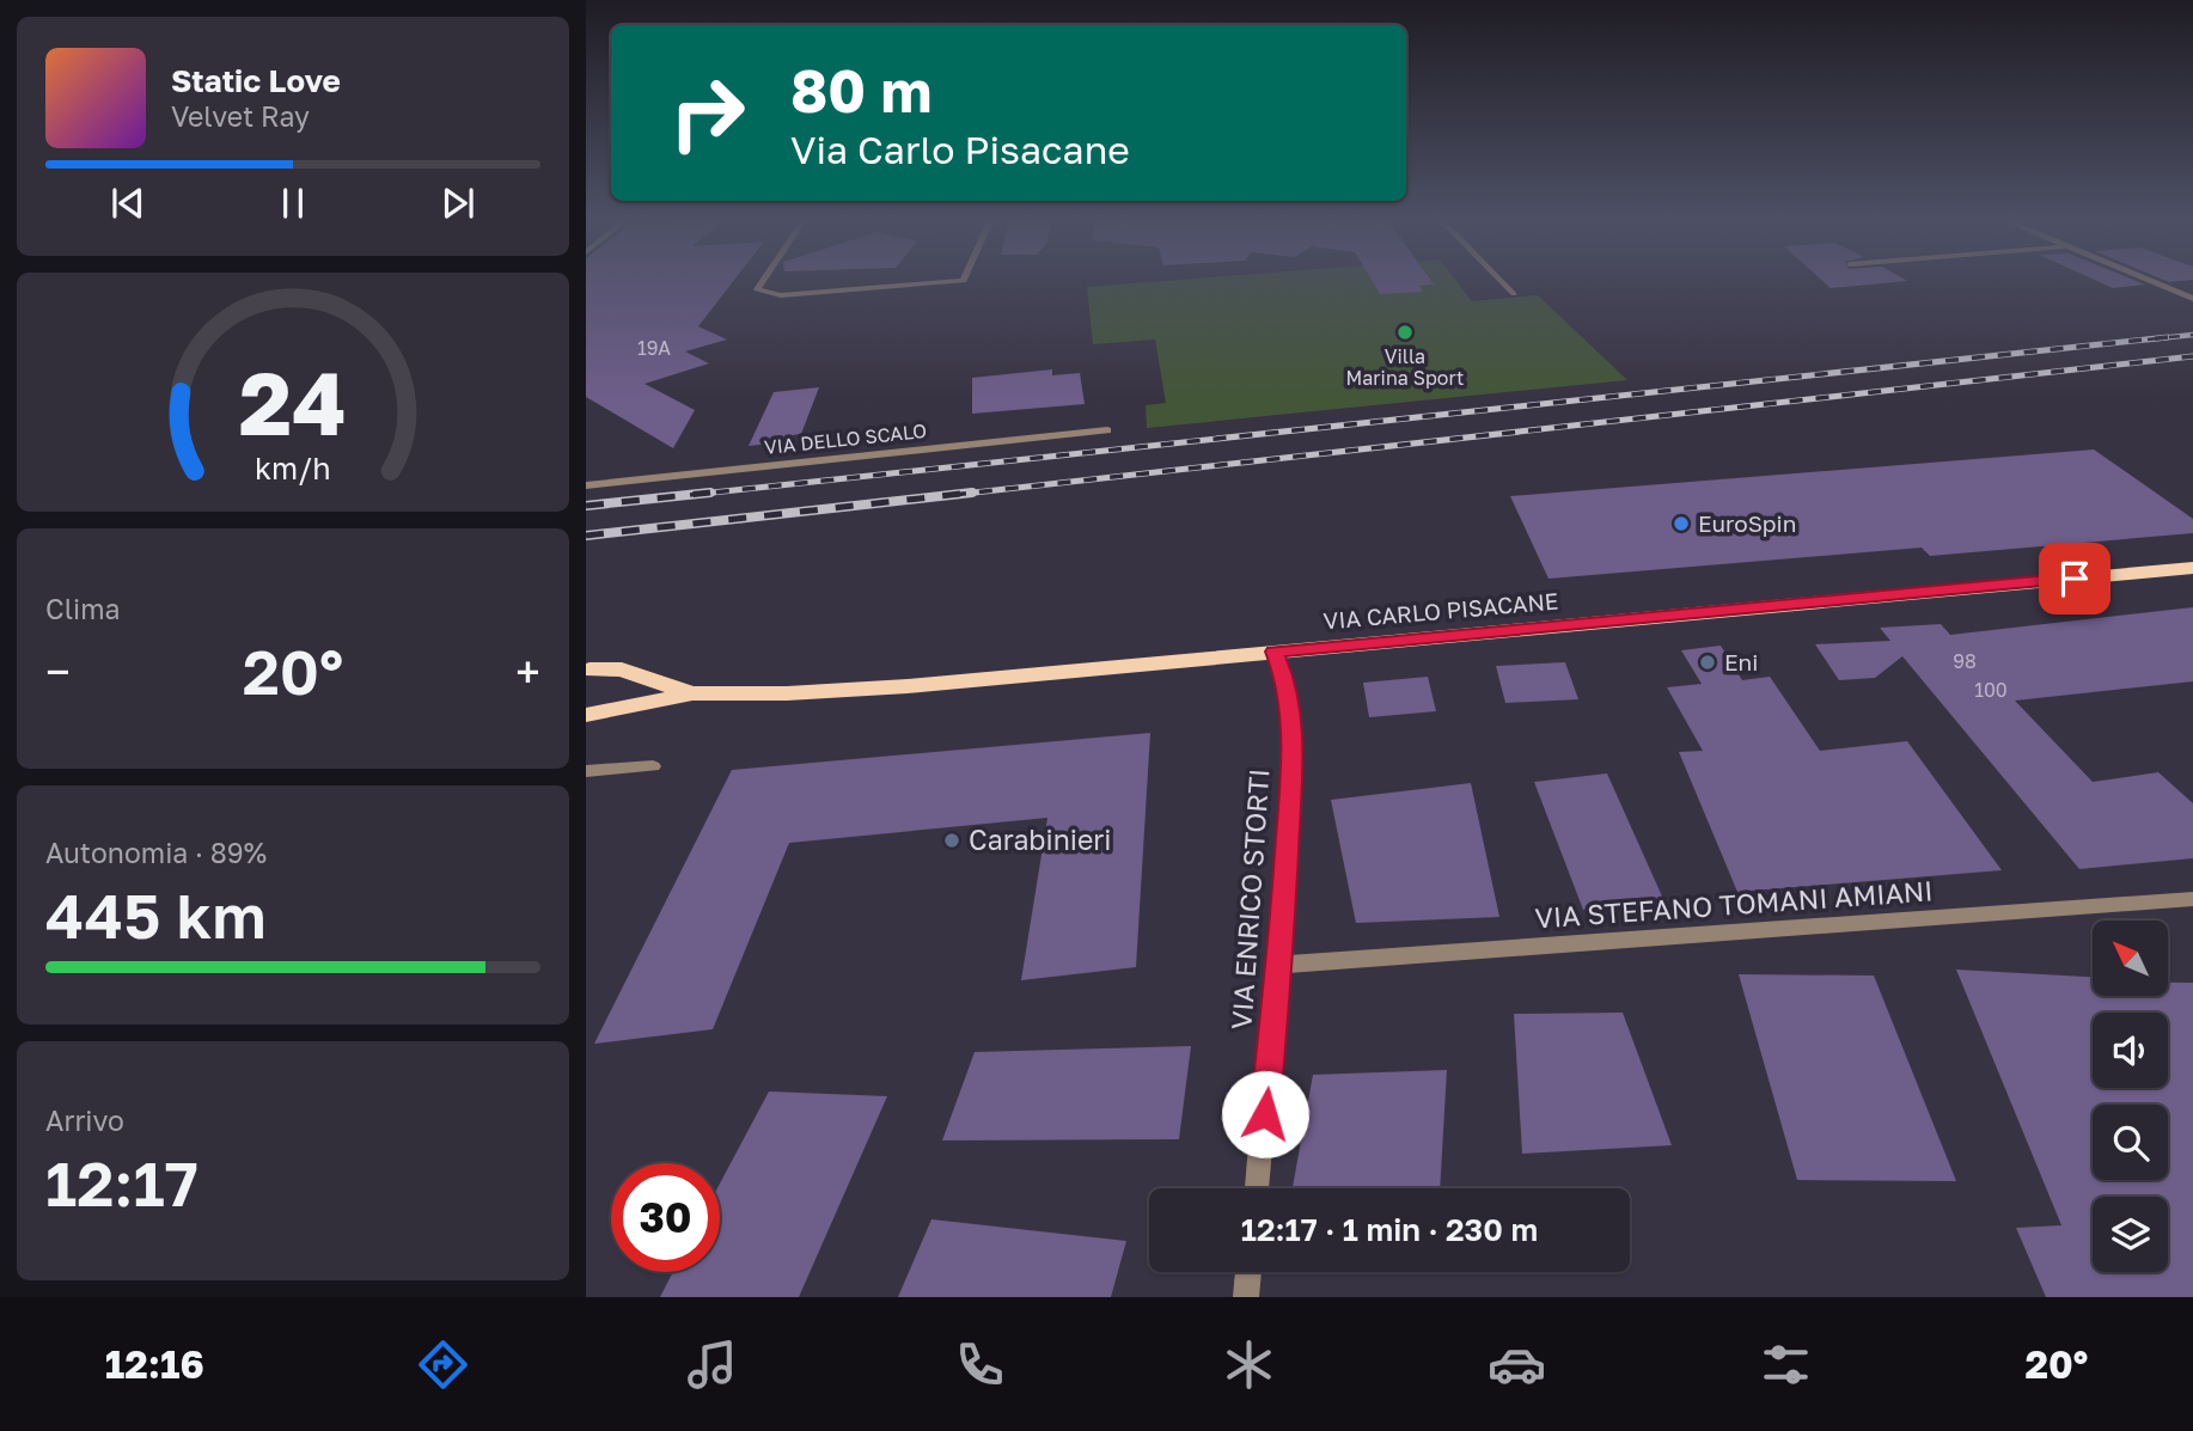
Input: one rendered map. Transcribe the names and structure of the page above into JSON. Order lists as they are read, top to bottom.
{
  "streets": {
    "main road": ["VIA CARLO PISACANE"],
    "street": ["VIA DELLO SCALO", "VIA ENRICO STORTI", "VIA STEFANO TOMANI AMIANI"]
  },
  "crossings": [
    ["VIA CARLO PISACANE", "VIA ENRICO STORTI"],
    ["VIA ENRICO STORTI", "VIA STEFANO TOMANI AMIANI"]
  ],
  "places": [
    "Villa Marina Sport",
    "EuroSpin",
    "Eni",
    "Carabinieri"
  ],
  "house_numbers": ["19A", "98", "100"],
  "north": "top left",
  "page": {
    "turn": ["80 m", "Via Carlo Pisacane"],
    "song": ["Static Love", "Velvet Ray"],
    "tile": [
      "Clima",
      ["Autonomia · 89%", "445 km"],
      ["Arrivo", "12:17"]
    ],
    "heat": ["−", "20°", "+"],
    "limit": "30",
    "trip": "12:17 · 1 min · 230 m",
    "tabs": ["12:16", "20°"],
    "gauge": ["24", "km/h"]
  }
}
